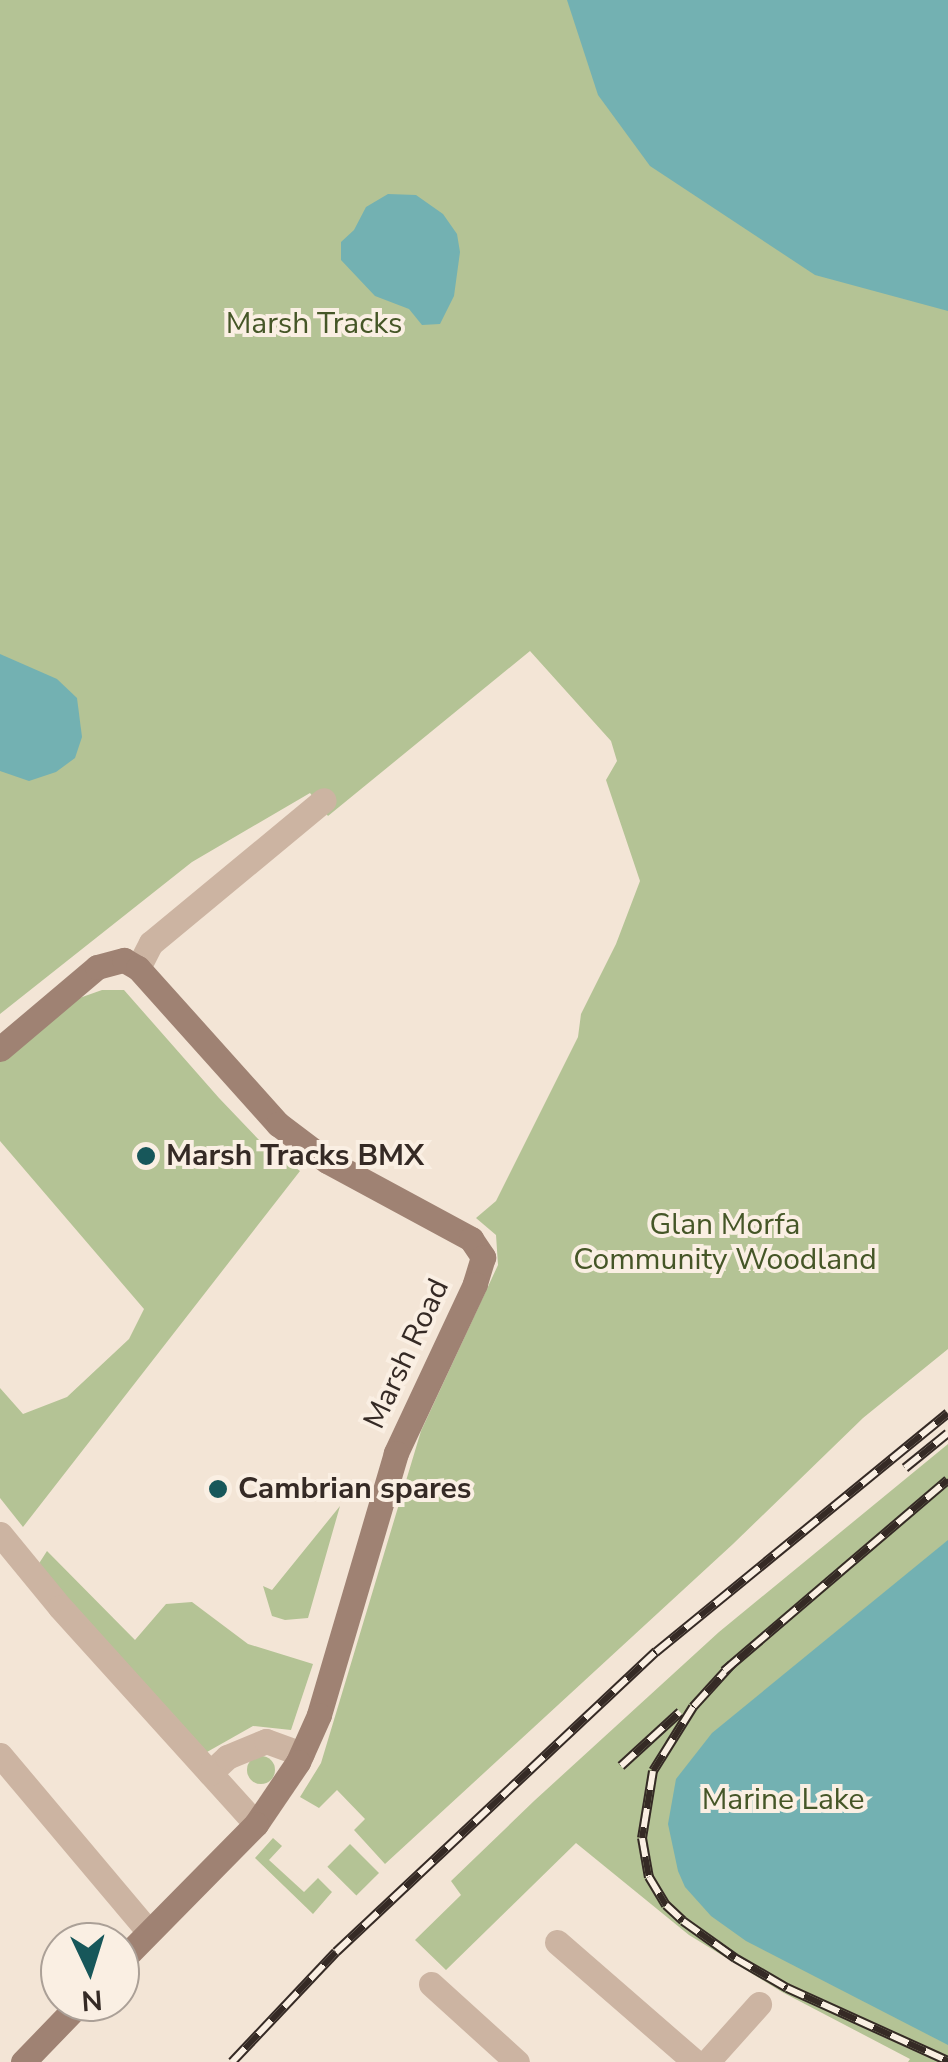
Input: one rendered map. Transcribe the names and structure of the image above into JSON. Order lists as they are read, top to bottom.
{
  "streets": {
    "street": ["Marsh Road"]
  },
  "parks": ["Marsh Tracks", "Glan Morfa Community Woodland", "Marine Lake"],
  "places": ["Marsh Tracks BMX", "Cambrian spares"],
  "north": "bottom"
}
